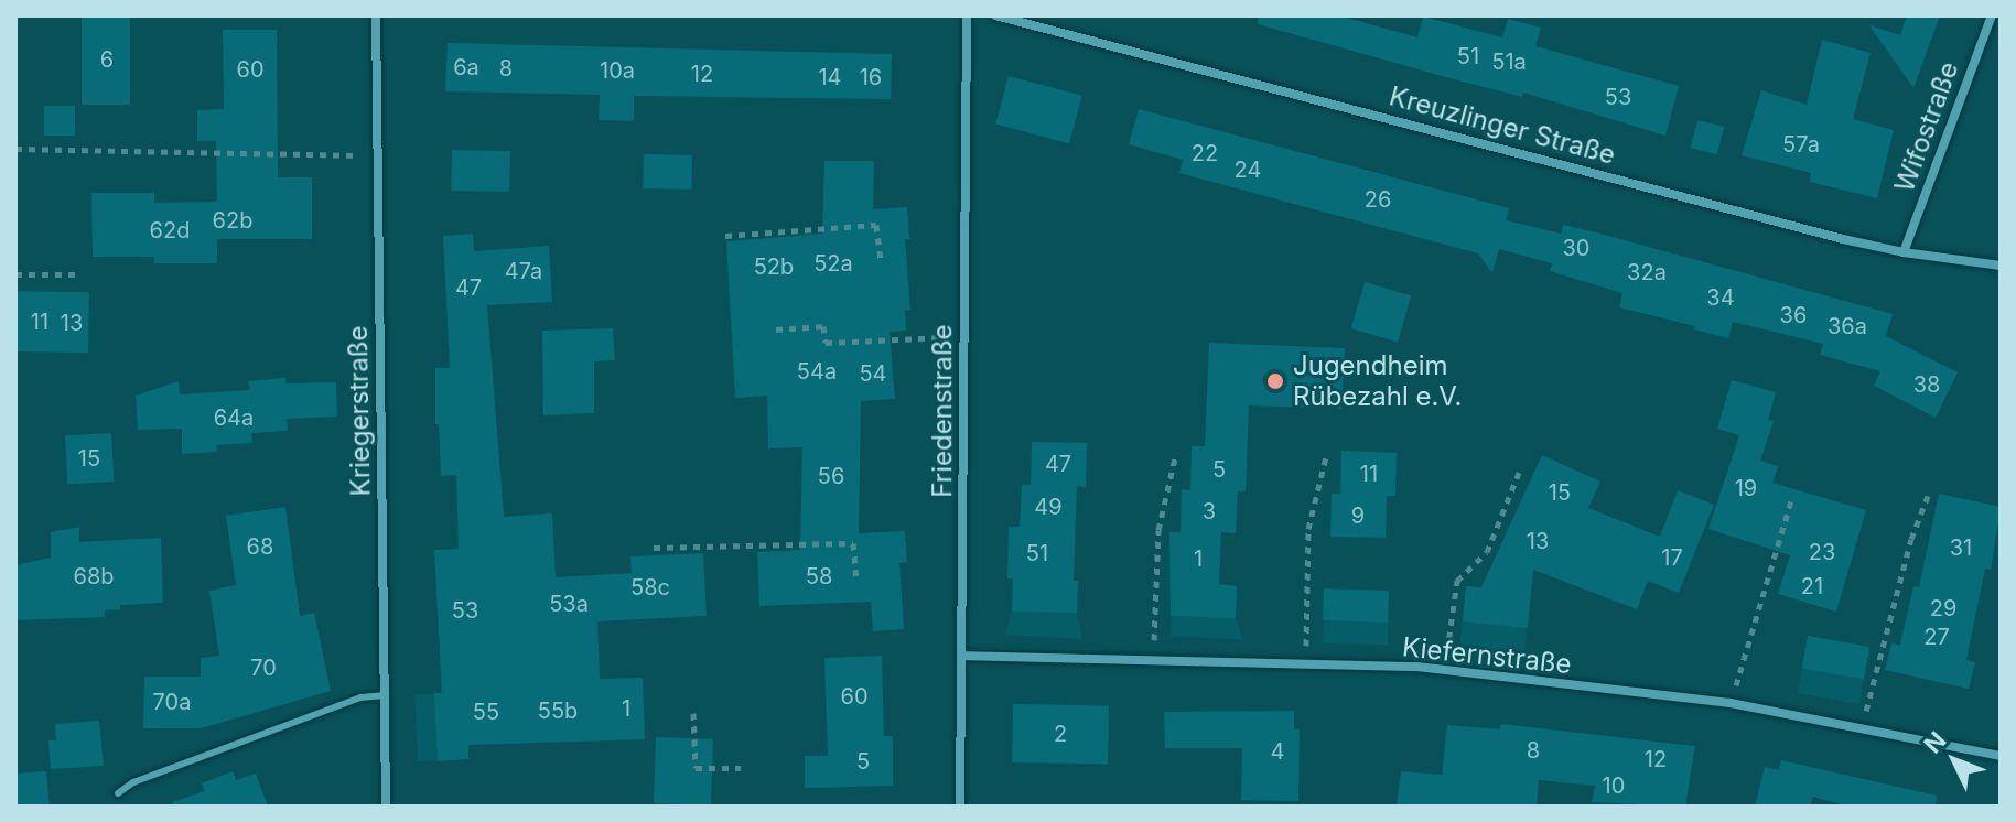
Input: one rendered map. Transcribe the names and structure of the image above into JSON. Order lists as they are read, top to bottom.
{
  "streets": {
    "street": [
      "Kreuzlinger Straße",
      "Wifostraße",
      "Kriegerstraße",
      "Friedenstraße",
      "Kiefernstraße"
    ]
  },
  "crossings": [
    ["Kreuzlinger Straße", "Wifostraße"],
    ["Friedenstraße", "Kiefernstraße"]
  ],
  "places": ["Jugendheim Rübezahl e.V."],
  "house_numbers": [
    "51",
    "6",
    "51a",
    "6a",
    "8",
    "60",
    "10a",
    "12",
    "14",
    "16",
    "53",
    "57a",
    "22",
    "24",
    "26",
    "62b",
    "62d",
    "30",
    "52a",
    "52b",
    "47a",
    "32a",
    "47",
    "34",
    "36",
    "11",
    "13",
    "36a",
    "54a",
    "54",
    "38",
    "64a",
    "15",
    "47",
    "5",
    "11",
    "56",
    "19",
    "15",
    "49",
    "3",
    "9",
    "13",
    "68",
    "31",
    "23",
    "51",
    "17",
    "1",
    "68b",
    "58",
    "21",
    "58c",
    "53a",
    "29",
    "53",
    "27",
    "70",
    "60",
    "70a",
    "1",
    "55b",
    "55",
    "2",
    "8",
    "4",
    "12",
    "5",
    "10"
  ],
  "north": "top left"
}
